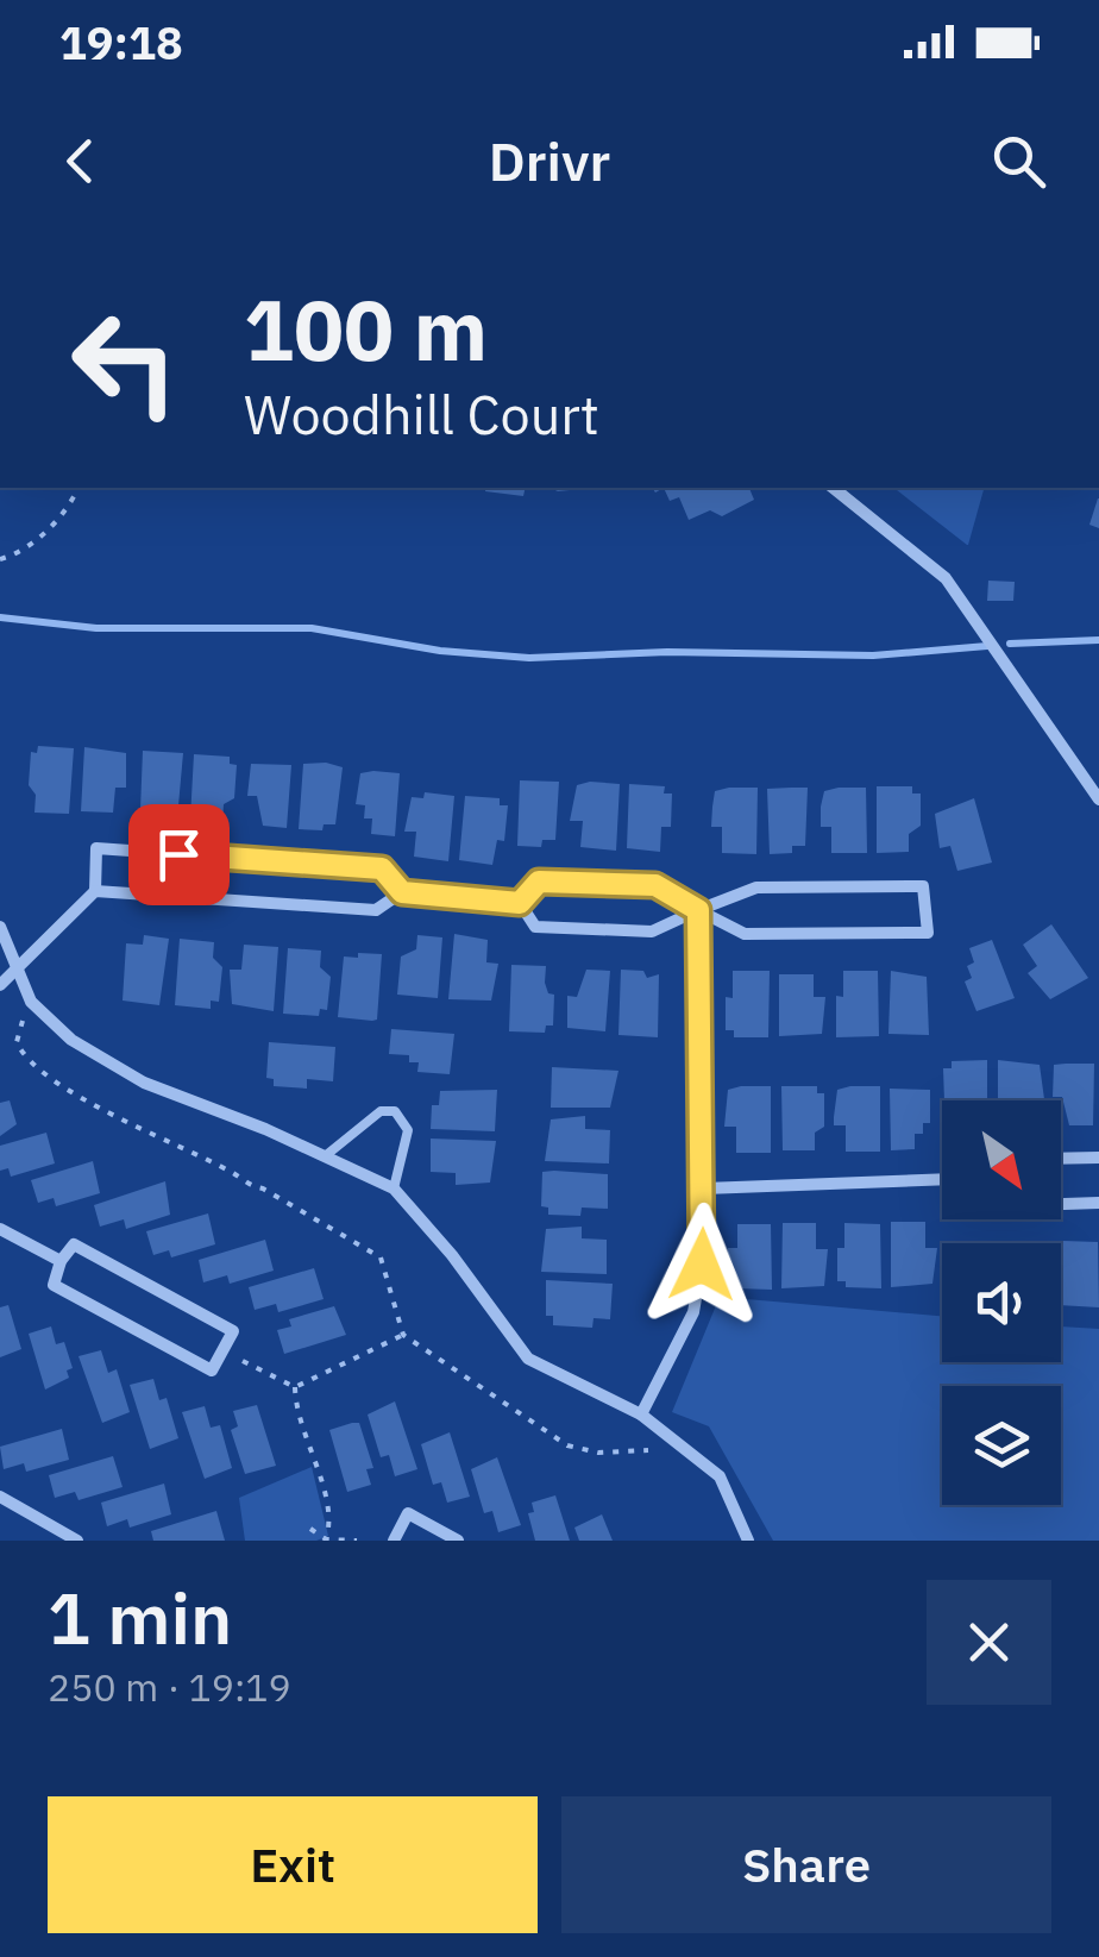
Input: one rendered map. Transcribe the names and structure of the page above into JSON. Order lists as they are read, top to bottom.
{
  "north": "bottom right",
  "page": {
    "status": "19:18",
    "header": "Drivr",
    "turn": ["100 m", "Woodhill Court"],
    "heading": ["1 min", "250 m · 19:19"],
    "buttons": ["Exit", "Share"]
  }
}
